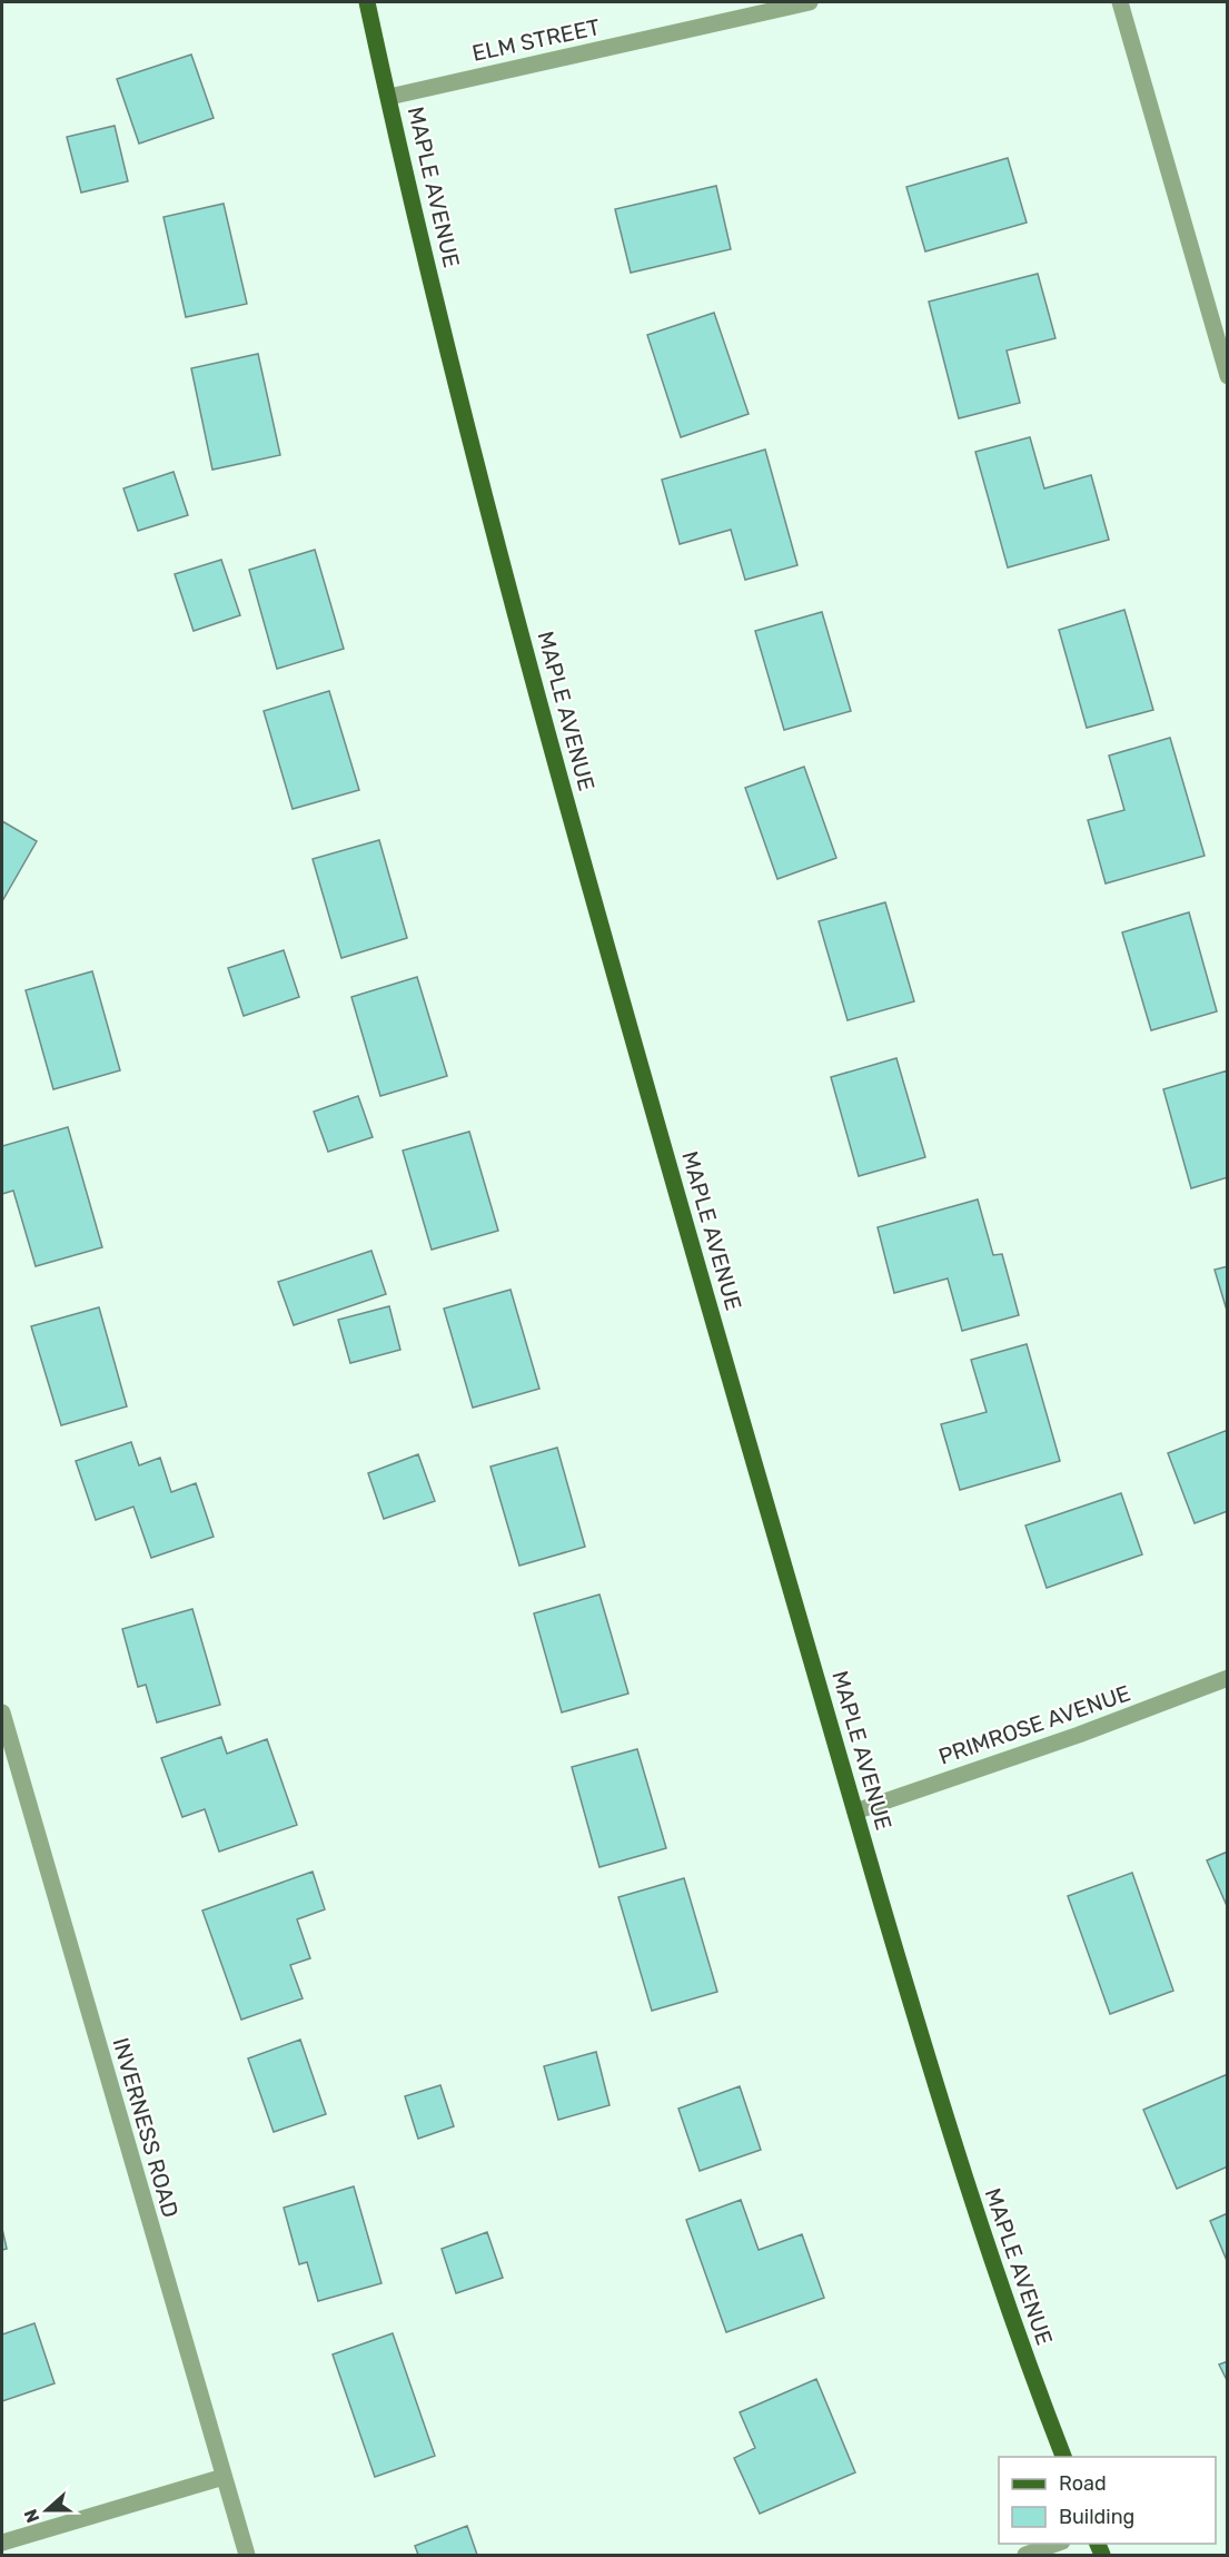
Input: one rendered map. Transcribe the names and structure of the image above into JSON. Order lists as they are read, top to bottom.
{
  "streets": {
    "main road": ["MAPLE AVENUE"],
    "street": ["ELM STREET", "PRIMROSE AVENUE", "INVERNESS ROAD"]
  },
  "crossings": [
    ["ELM STREET", "MAPLE AVENUE"],
    ["MAPLE AVENUE", "PRIMROSE AVENUE"]
  ],
  "legend": ["Road", "Building"],
  "north": "left"
}
